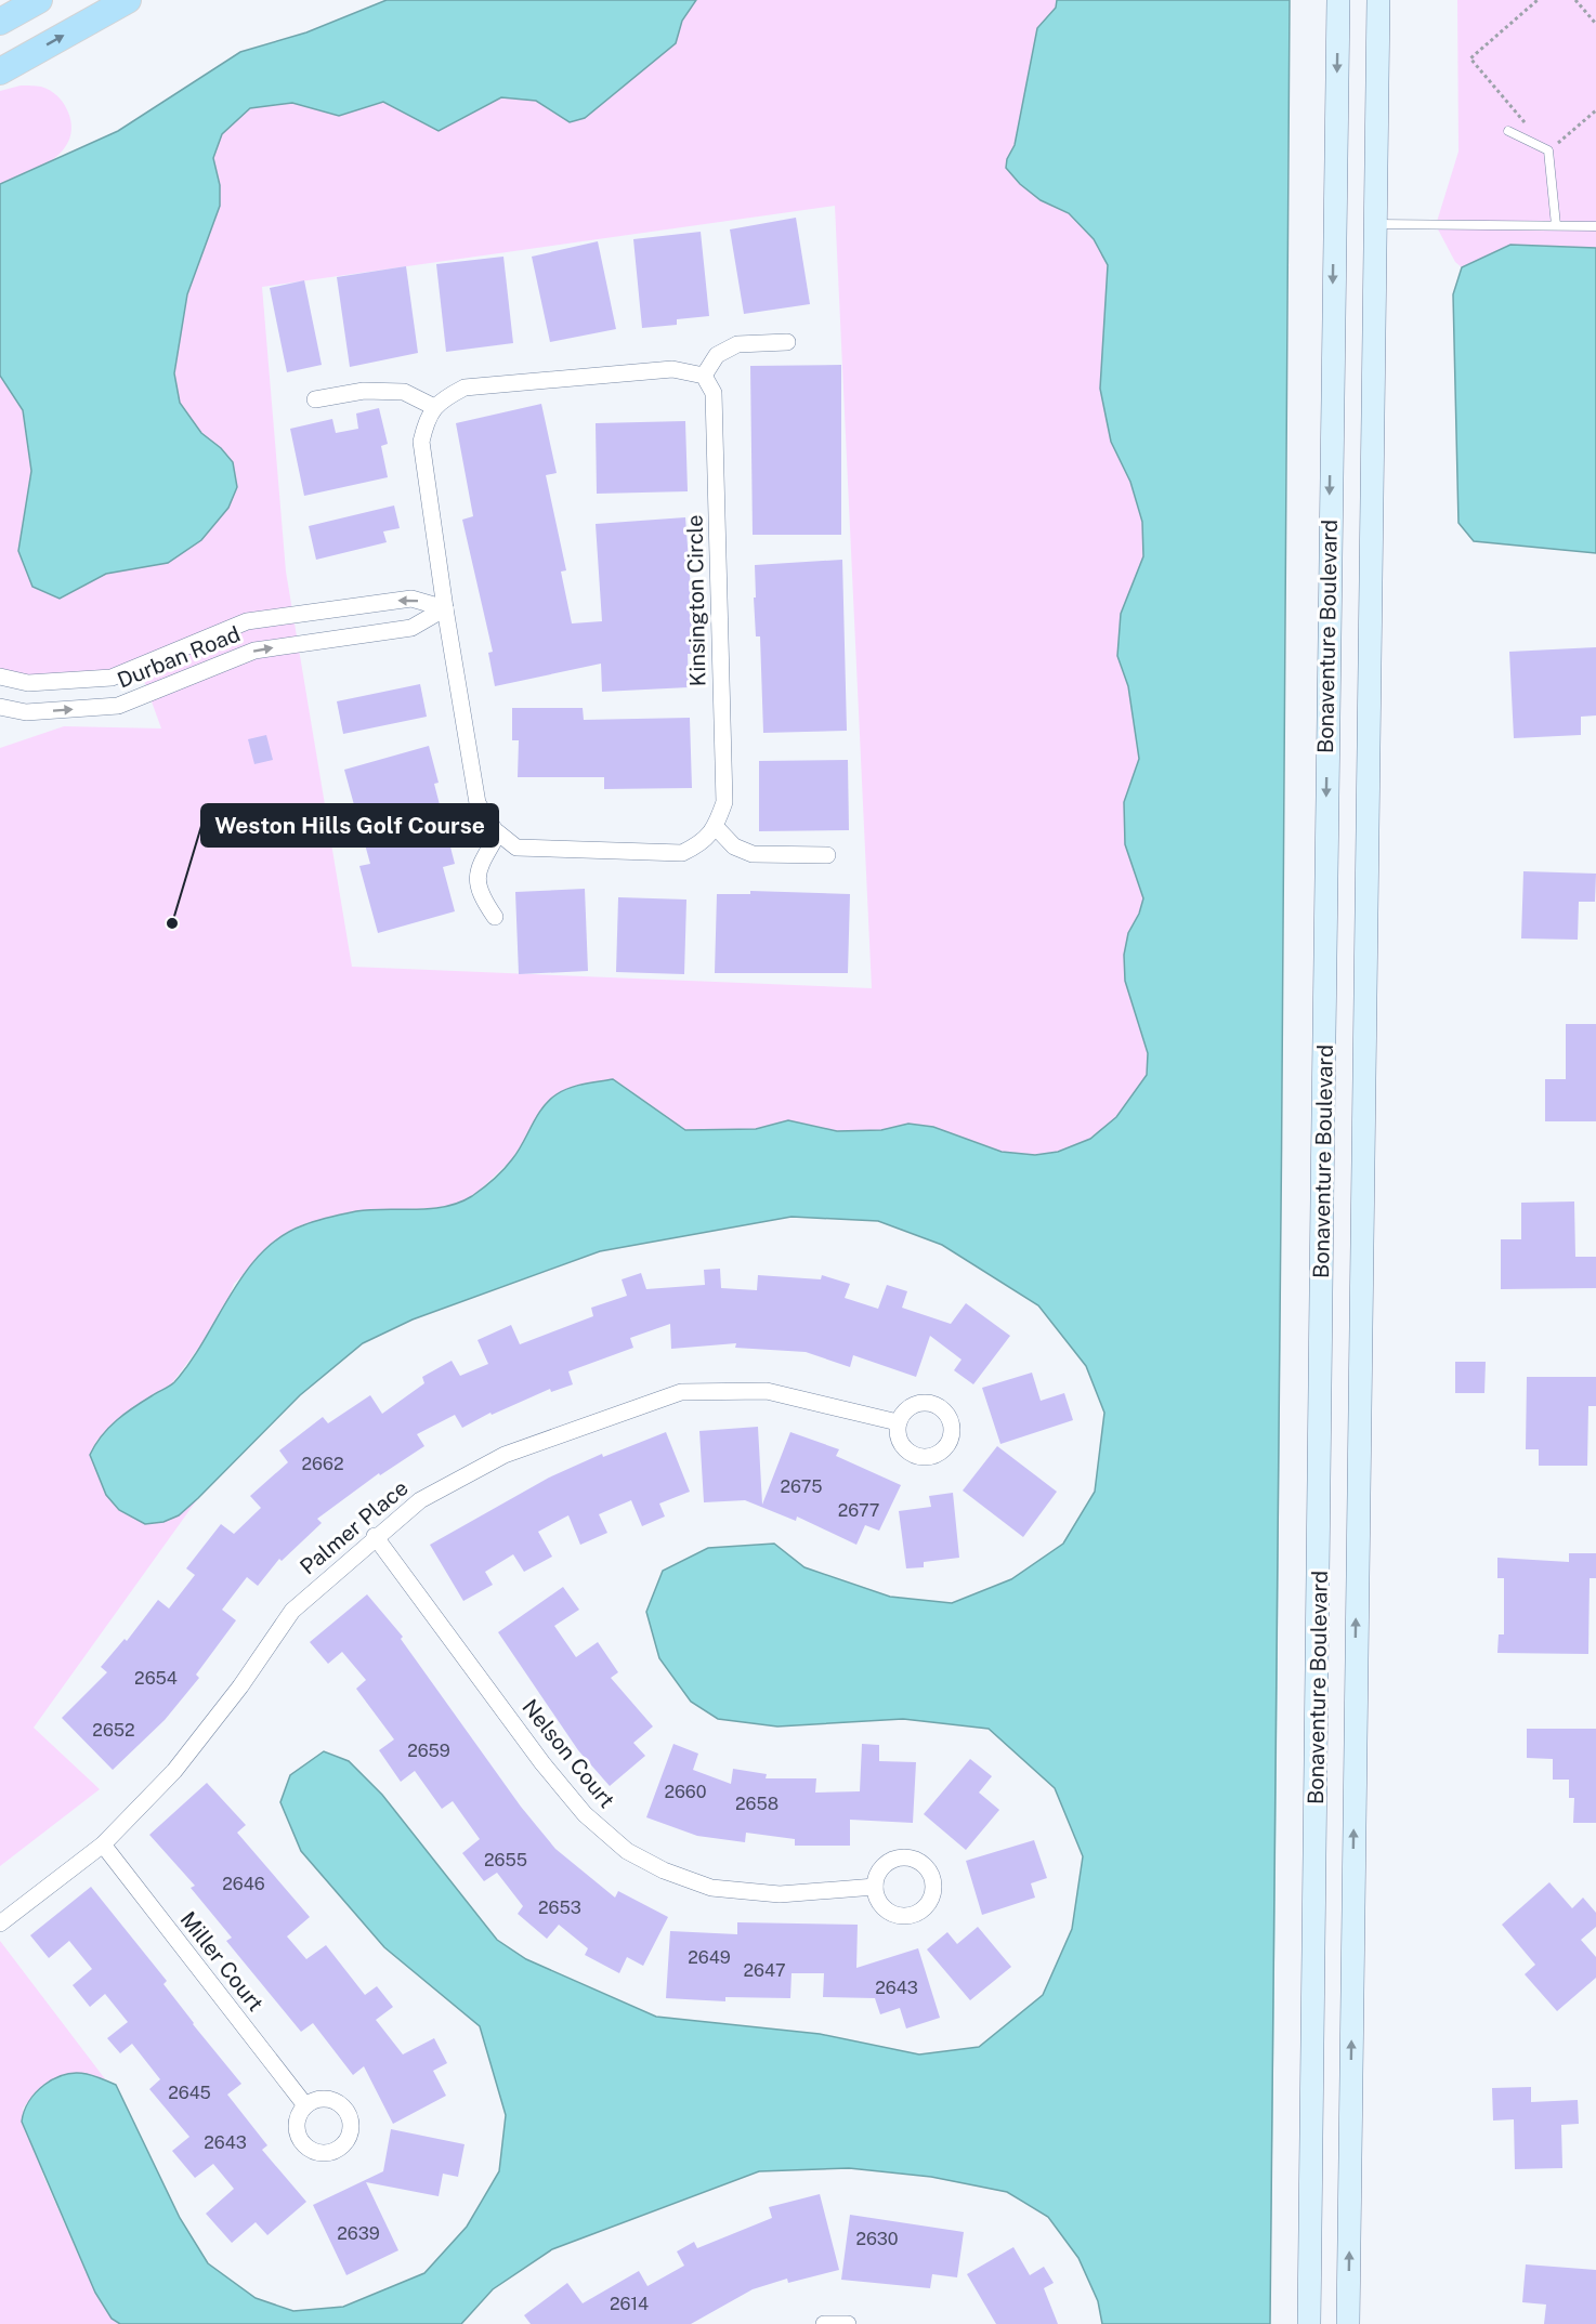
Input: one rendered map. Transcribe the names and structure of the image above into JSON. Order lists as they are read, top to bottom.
{
  "streets": {
    "main road": ["Bonaventure Boulevard"],
    "street": [
      "Kinsington Circle",
      "Durban Road",
      "Palmer Place",
      "Nelson Court",
      "Miller Court"
    ]
  },
  "crossings": [
    ["Palmer Place", "Nelson Court"],
    ["Palmer Place", "Miller Court"]
  ],
  "places": ["Weston Hills Golf Course"],
  "house_numbers": [
    "2662",
    "2675",
    "2677",
    "2654",
    "2652",
    "2659",
    "2660",
    "2658",
    "2655",
    "2646",
    "2653",
    "2649",
    "2647",
    "2643",
    "2645",
    "2643",
    "2639",
    "2630",
    "2614"
  ]
}
